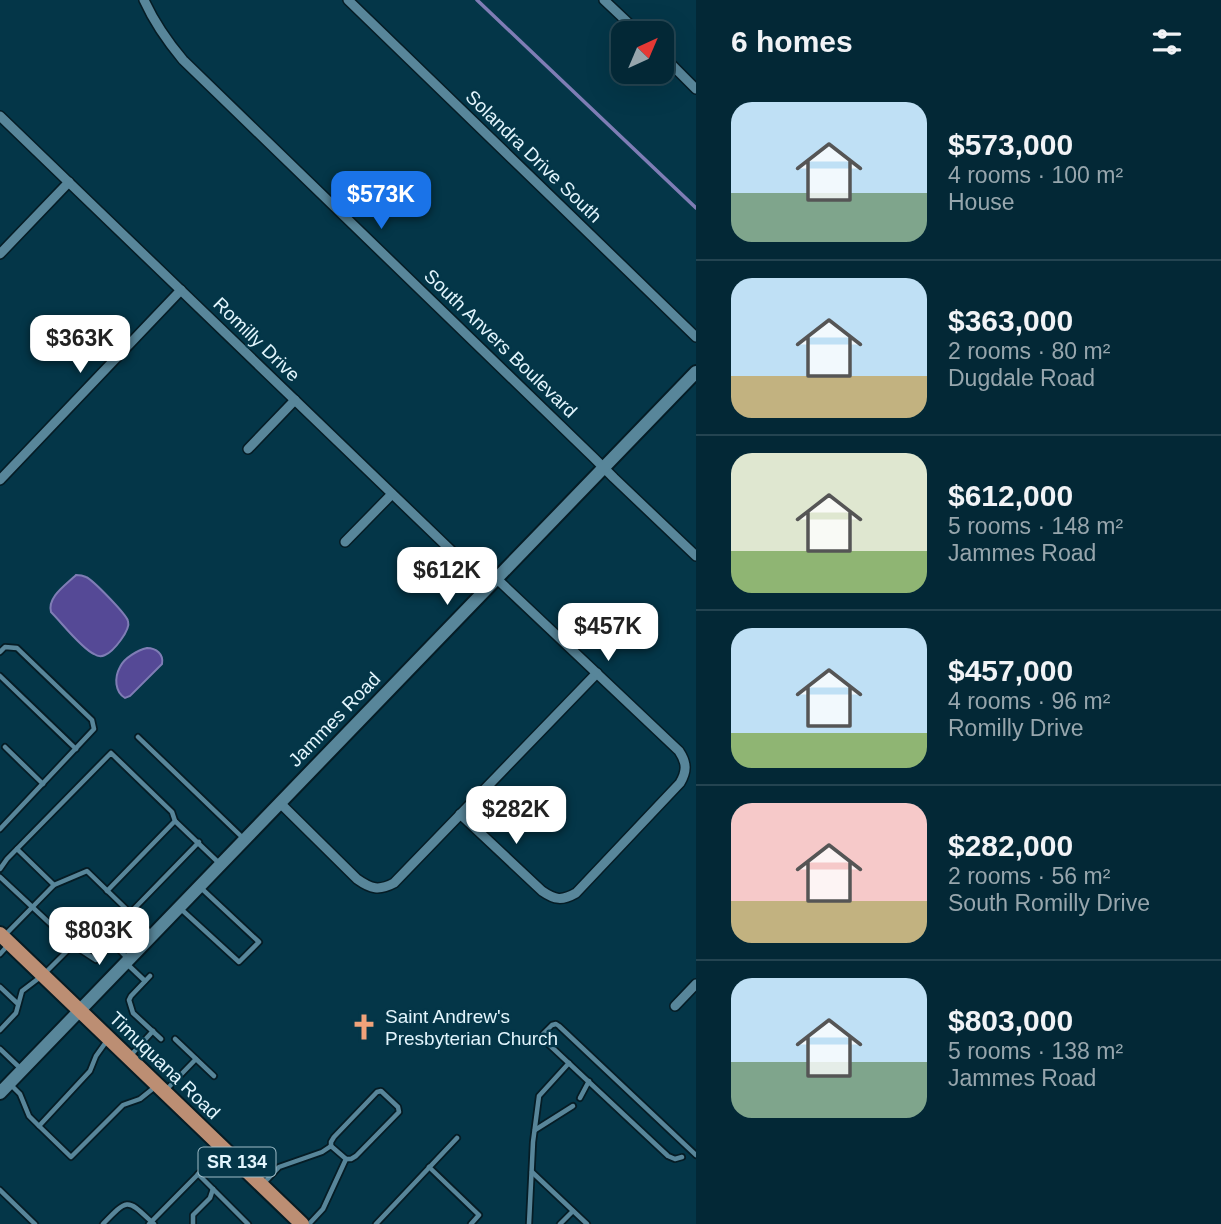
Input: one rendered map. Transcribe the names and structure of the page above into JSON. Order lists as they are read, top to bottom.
{
  "streets": {
    "main road": ["Timuquana Road", "SR 134"],
    "street": [
      "Solandra Drive South",
      "Romilly Drive",
      "South Anvers Boulevard",
      "Jammes Road"
    ]
  },
  "crossings": [
    ["Romilly Drive", "Jammes Road"],
    ["South Anvers Boulevard", "Jammes Road"],
    ["Jammes Road", "Timuquana Road"]
  ],
  "places": {
    "church": ["Saint Andrew's Presbyterian Church"]
  },
  "north": "top right",
  "page": {
    "heading": "6 homes",
    "list": [
      {
        "name": "$573,000",
        "note": "4 rooms · 100 m² · House"
      },
      {
        "name": "$363,000",
        "note": "2 rooms · 80 m² · Dugdale Road"
      },
      {
        "name": "$612,000",
        "note": "5 rooms · 148 m² · Jammes Road"
      },
      {
        "name": "$457,000",
        "note": "4 rooms · 96 m² · Romilly Drive"
      },
      {
        "name": "$282,000",
        "note": "2 rooms · 56 m² · South Romilly Drive"
      },
      {
        "name": "$803,000",
        "note": "5 rooms · 138 m² · Jammes Road"
      }
    ],
    "price": [
      "$573K",
      "$363K",
      "$612K",
      "$457K",
      "$282K",
      "$803K"
    ]
  }
}
